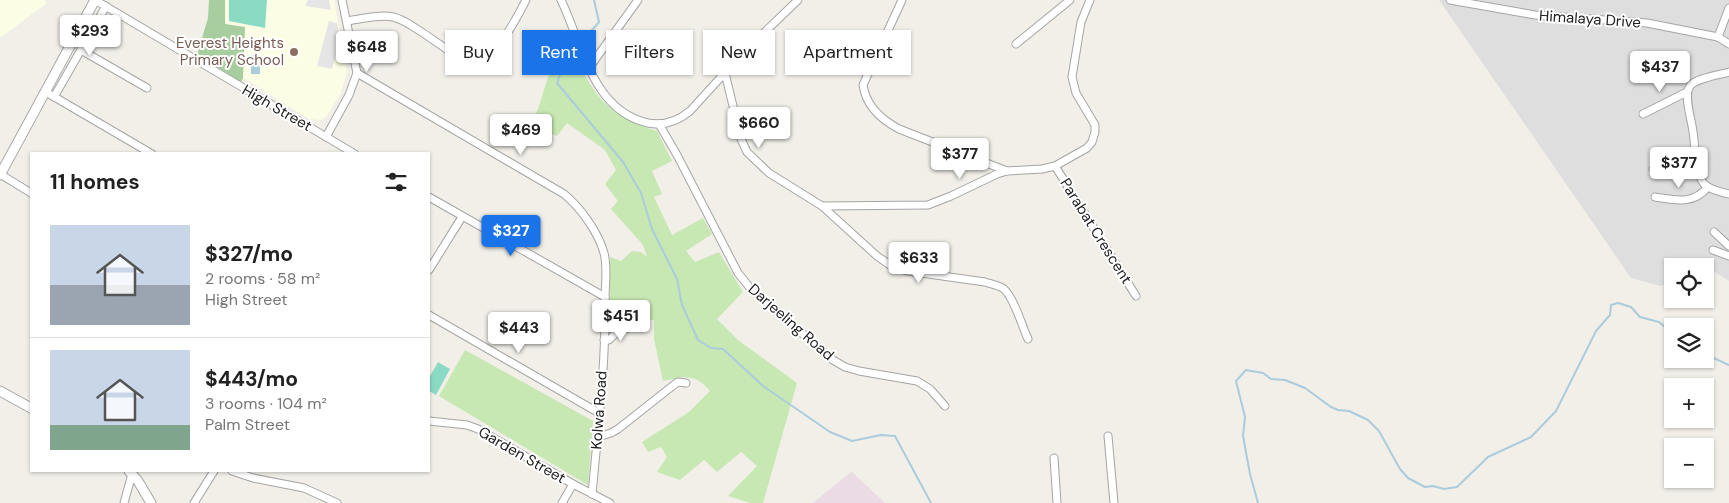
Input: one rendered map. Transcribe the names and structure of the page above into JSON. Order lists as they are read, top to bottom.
{
  "streets": {
    "street": [
      "Himalaya Drive",
      "High Street",
      "Parabat Crescent",
      "Darjeeling Road",
      "Kolwa Road",
      "Garden Street"
    ]
  },
  "crossings": [
    ["Kolwa Road", "Garden Street"]
  ],
  "places": ["Everest Heights Primary School"],
  "page": {
    "price": [
      "$293",
      "$648",
      "$437",
      "$660",
      "$469",
      "$377",
      "$377",
      "$327",
      "$633",
      "$451",
      "$443"
    ],
    "chip": [
      "Buy",
      "Rent",
      "Filters",
      "New",
      "Apartment"
    ],
    "heading": "11 homes",
    "list": [
      {
        "name": "$327/mo",
        "note": "2 rooms · 58 m² · High Street"
      },
      {
        "name": "$443/mo",
        "note": "3 rooms · 104 m² · Palm Street"
      }
    ],
    "map_buttons": ["+", "−"]
  }
}
